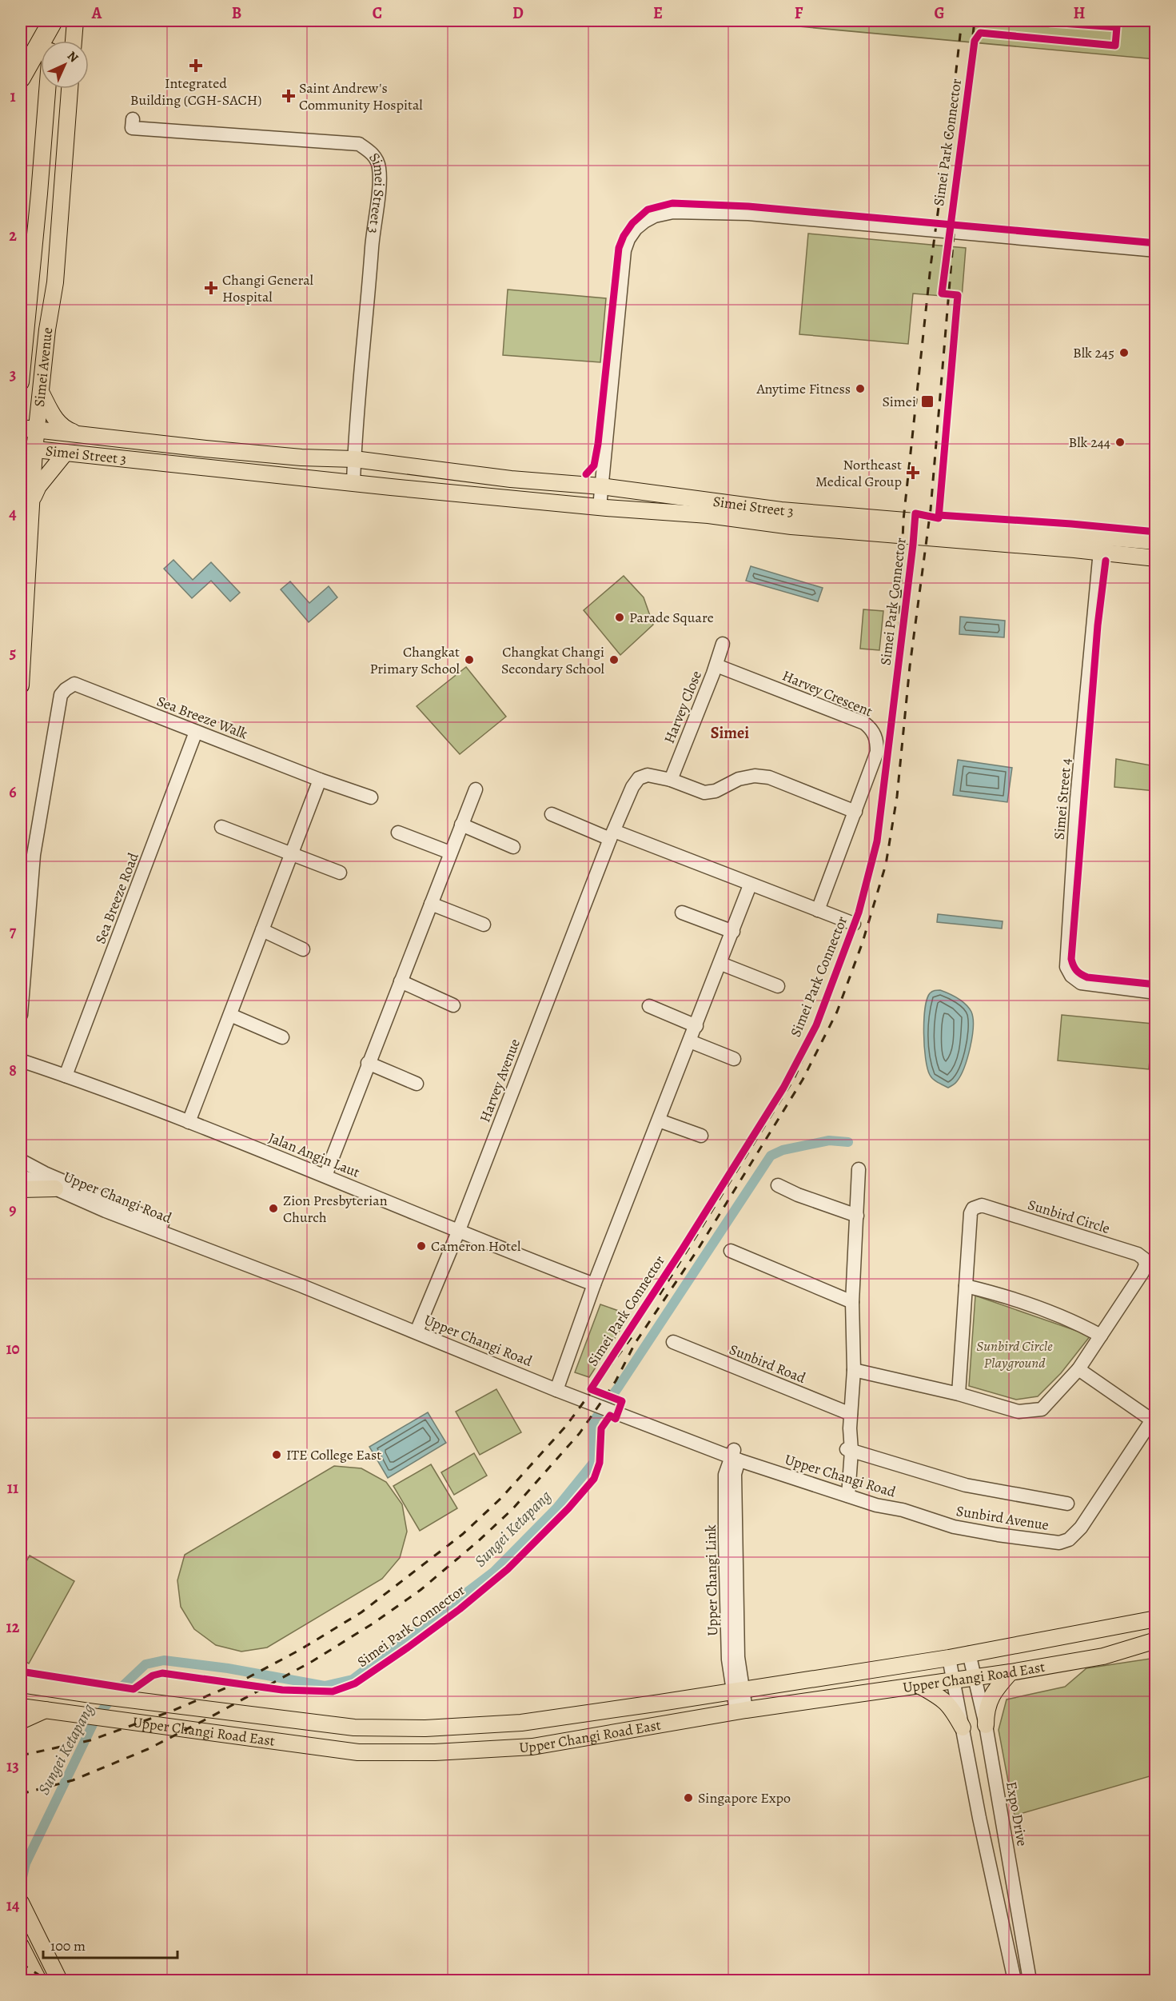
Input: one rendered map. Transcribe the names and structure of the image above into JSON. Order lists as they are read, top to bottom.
{
  "streets": {
    "main road": ["Simei Street 3", "Simei Avenue", "Upper Changi Road East"],
    "street": [
      "Harvey Crescent",
      "Harvey Close",
      "Sea Breeze Walk",
      "Simei Street 4",
      "Sea Breeze Road",
      "Harvey Avenue",
      "Jalan Angin Laut",
      "Upper Changi Road",
      "Sunbird Circle",
      "Sunbird Road",
      "Sunbird Avenue",
      "Upper Changi Link",
      "Expo Drive"
    ],
    "cycle path": ["Simei Park Connector"]
  },
  "crossings": [
    ["Simei Street 3", "Simei Avenue"],
    ["Simei Street 3", "Simei Street 4"],
    ["Harvey Crescent", "Harvey Close"],
    ["Sea Breeze Walk", "Sea Breeze Road"],
    ["Sea Breeze Road", "Jalan Angin Laut"],
    ["Harvey Avenue", "Jalan Angin Laut"],
    ["Harvey Avenue", "Upper Changi Road"],
    ["Upper Changi Road", "Sunbird Avenue"],
    ["Upper Changi Road", "Upper Changi Link"],
    ["Sunbird Circle", "Sunbird Avenue"],
    ["Upper Changi Link", "Upper Changi Road East"],
    ["Upper Changi Road East", "Expo Drive"]
  ],
  "districts": ["Simei"],
  "water": ["Sungei Ketapang"],
  "parks": ["Sunbird Circle Playground"],
  "places": {
    "health": [
      "Integrated Building (CGH-SACH)",
      "Saint Andrew's Community Hospital",
      "Changi General Hospital",
      "Northeast Medical Group"
    ],
    "other": [
      "Blk 245",
      "Anytime Fitness",
      "Blk 244",
      "Parade Square",
      "Changkat Primary School",
      "Changkat Changi Secondary School",
      "Zion Presbyterian Church",
      "Cameron Hotel",
      "ITE College East",
      "Singapore Expo"
    ],
    "transit": ["Simei"]
  },
  "scale_bar": "100 m",
  "north": "top right",
  "grid": {
    "columns": [
      "A",
      "B",
      "C",
      "D",
      "E",
      "F",
      "G",
      "H"
    ],
    "rows": [
      "1",
      "2",
      "3",
      "4",
      "5",
      "6",
      "7",
      "8",
      "9",
      "10",
      "11",
      "12",
      "13",
      "14"
    ]
  }
}
